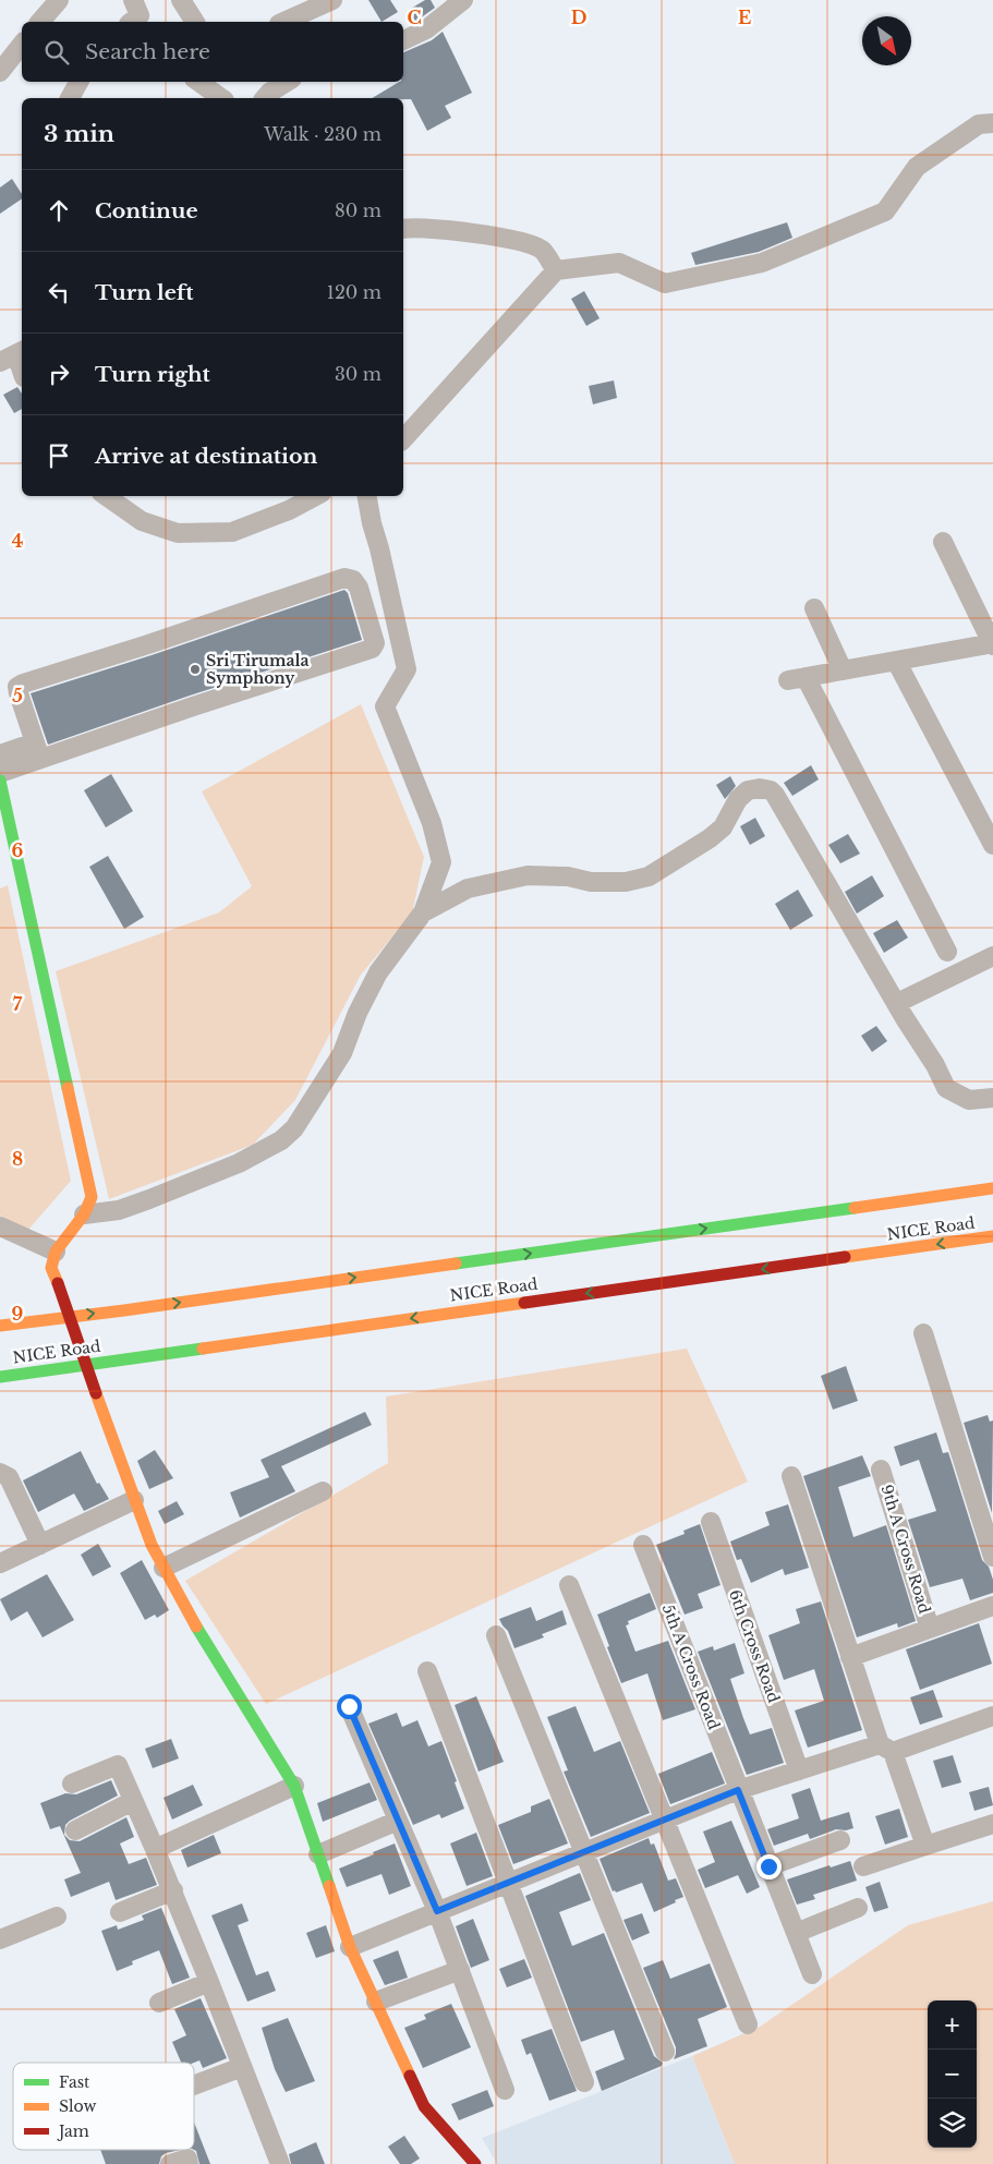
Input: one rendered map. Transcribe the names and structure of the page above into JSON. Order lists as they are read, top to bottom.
{
  "streets": {
    "main road": ["NICE Road"],
    "street": ["9th A Cross Road", "6th Cross Road", "5th A Cross Road"]
  },
  "places": ["Sri Tirumala Symphony"],
  "legend": ["Fast", "Slow", "Jam"],
  "north": "bottom right",
  "page": {
    "search": "Search here",
    "heading": ["3 min", "Walk · 230 m"],
    "list": [
      ["Continue", "80 m"],
      ["Turn left", "120 m"],
      ["Turn right", "30 m"],
      "Arrive at destination"
    ],
    "map_buttons": ["+", "−"]
  },
  "grid": {
    "columns": ["C", "D", "E"],
    "rows": [
      "4",
      "5",
      "6",
      "7",
      "8",
      "9"
    ]
  }
}
